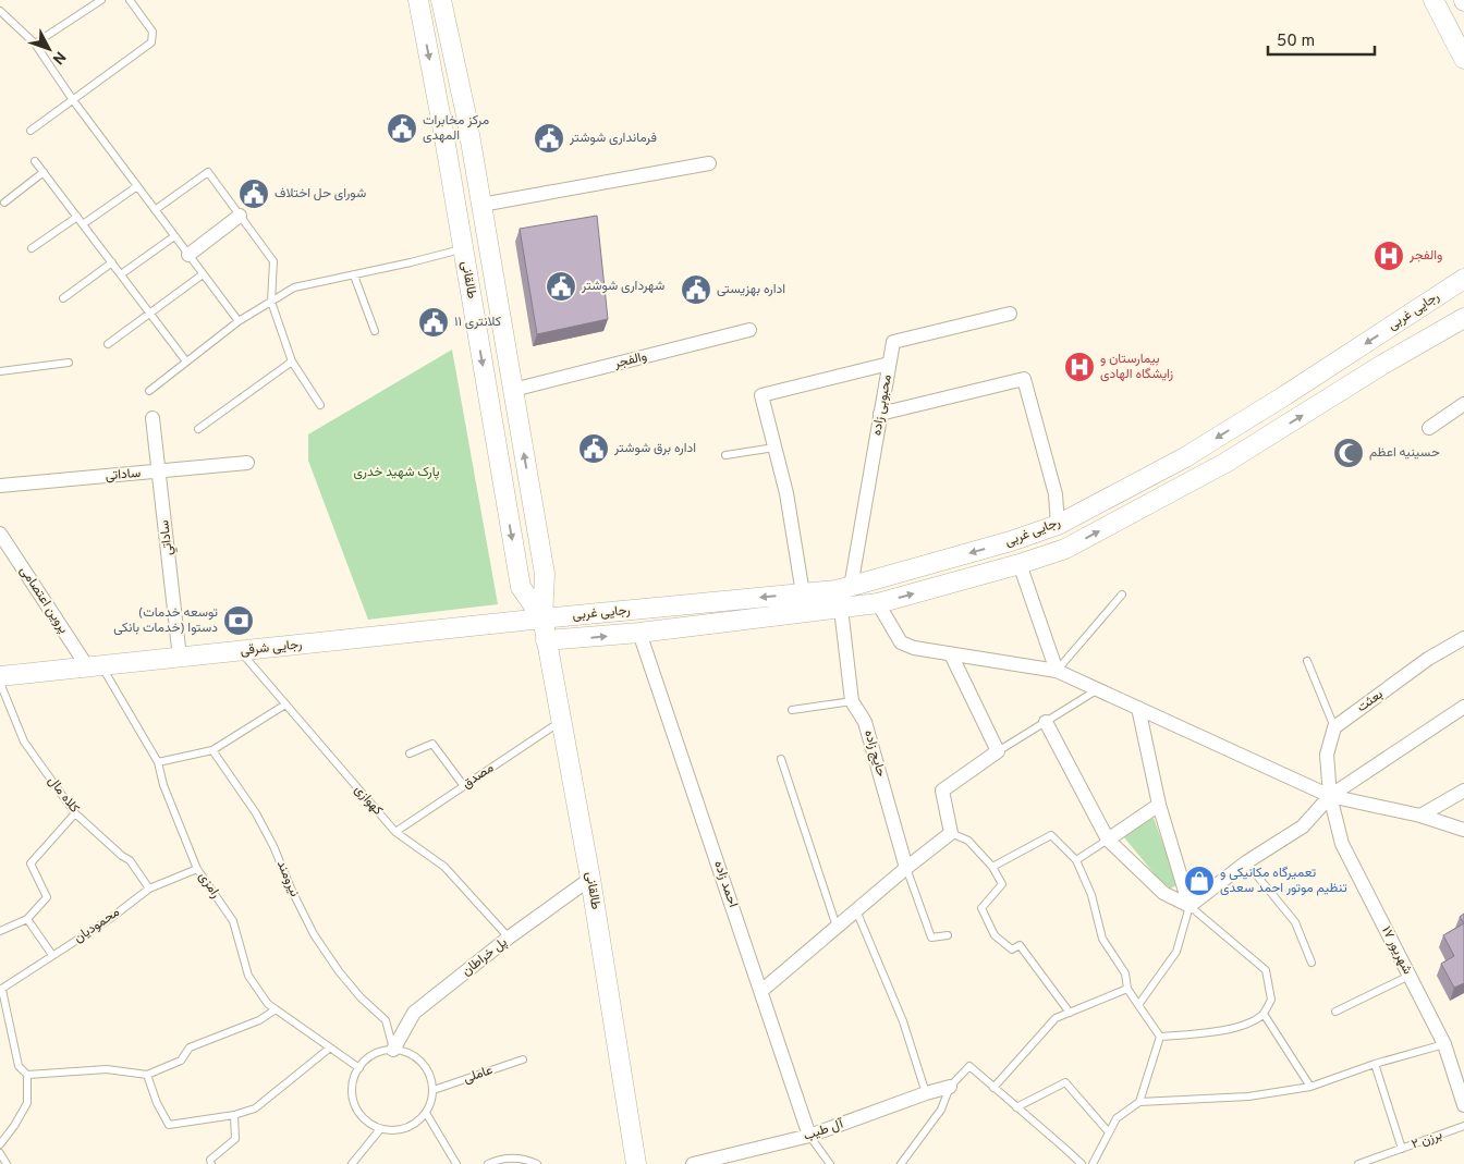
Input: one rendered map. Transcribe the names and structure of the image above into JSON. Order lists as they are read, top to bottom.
{
  "streets": {
    "street": [
      "طالقانی",
      "رجایی غربی",
      "والفجر",
      "محبوبی زاده",
      "ساداتی",
      "ساداتي",
      "پروین اعتصامی",
      "رجایی شرقی",
      "بعثت",
      "حایج زاده",
      "احمد زاده",
      "۱۷ شهریور",
      "پل خراطان",
      "آل طیب"
    ],
    "lane": [
      "مصدق",
      "کلاه مال",
      "کهوازی",
      "نیرومند",
      "رامزی",
      "محمودیان",
      "عاملی",
      "برزن ۲"
    ]
  },
  "crossings": [
    ["طالقانی", "رجایی غربی"],
    ["طالقانی", "والفجر"],
    ["طالقانی", "رجایی شرقی"],
    ["طالقانی", "مصدق"],
    ["طالقانی", "پل خراطان"],
    ["رجایی غربی", "محبوبی زاده"],
    ["رجایی غربی", "رجایی شرقی"],
    ["رجایی غربی", "حایج زاده"],
    ["رجایی غربی", "احمد زاده"],
    ["ساداتی", "ساداتي"],
    ["ساداتي", "رجایی شرقی"],
    ["پروین اعتصامی", "رجایی شرقی"],
    ["پروین اعتصامی", "رامزی"],
    ["رجایی شرقی", "کهوازی"],
    ["رجایی شرقی", "رامزی"],
    ["مصدق", "کهوازی"],
    ["کلاه مال", "محمودیان"],
    ["کهوازی", "پل خراطان"],
    ["نیرومند", "رامزی"],
    ["نیرومند", "پل خراطان"],
    ["نیرومند", "عاملی"],
    ["احمد زاده", "آل طیب"],
    ["رامزی", "محمودیان"],
    ["رامزی", "پل خراطان"],
    ["رامزی", "عاملی"],
    ["پل خراطان", "عاملی"]
  ],
  "parks": ["پارک شهید خدری"],
  "places": {
    "public building": [
      "مرکز مخابرات المهدی",
      "فرمانداری شوشتر",
      "شورای حل اختلاف",
      "شهرداری شوشتر",
      "اداره بهزیستی",
      "کلانتری ۱۱",
      "اداره برق شوشتر"
    ],
    "hospital": ["والفجر", "بیمارستان و زایشگاه الهادی"],
    "mosque": ["حسینیه اعظم"],
    "bank": ["(توسعه خدمات دستوا (خدمات بانکی"],
    "shop": ["تعمیرگاه مکانیکی و تنظیم موتور احمد سعدی"]
  },
  "scale_bar": "50 m",
  "north": "bottom right"
}
